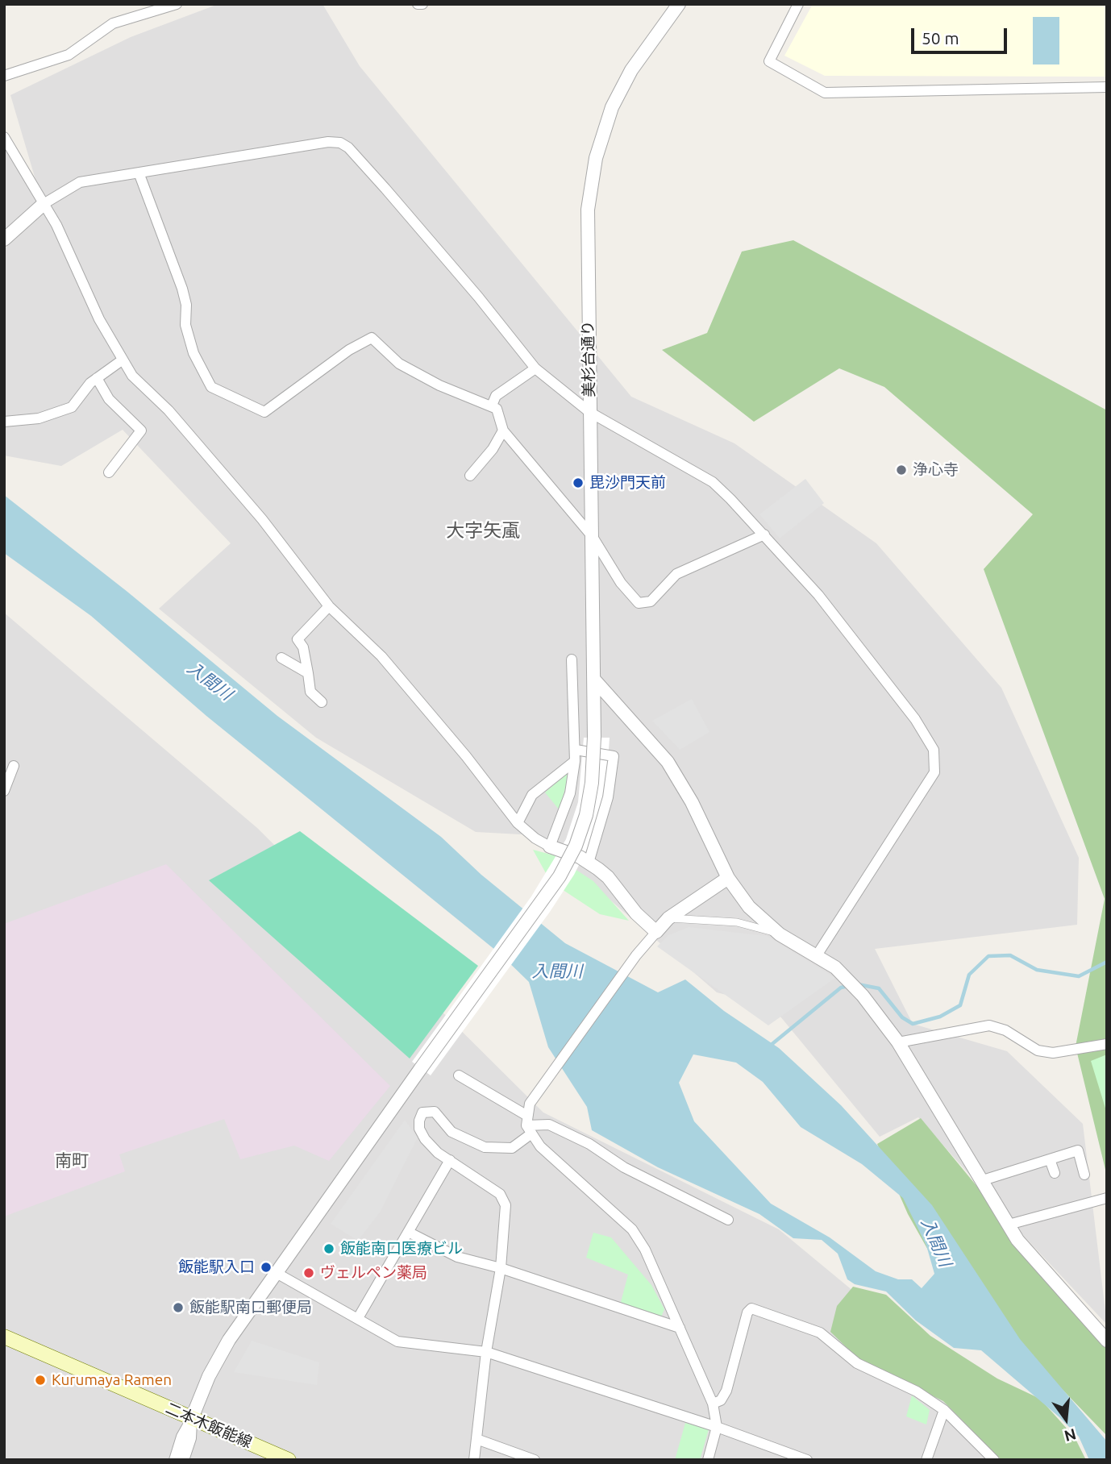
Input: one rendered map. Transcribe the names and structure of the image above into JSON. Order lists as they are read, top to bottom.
{
  "streets": {
    "main road": ["二本木飯能線"],
    "street": ["美杉台通り"]
  },
  "crossings": [
    ["美杉台通り", "二本木飯能線"]
  ],
  "districts": ["大字矢颪", "南町"],
  "water": ["入間川"],
  "places": [
    "浄心寺",
    "毘沙門天前",
    "飯能南口医療ビル",
    "飯能駅入口",
    "ヴェルペン薬局",
    "飯能駅南口郵便局",
    "Kurumaya Ramen"
  ],
  "scale_bar": "50 m",
  "north": "bottom"
}
